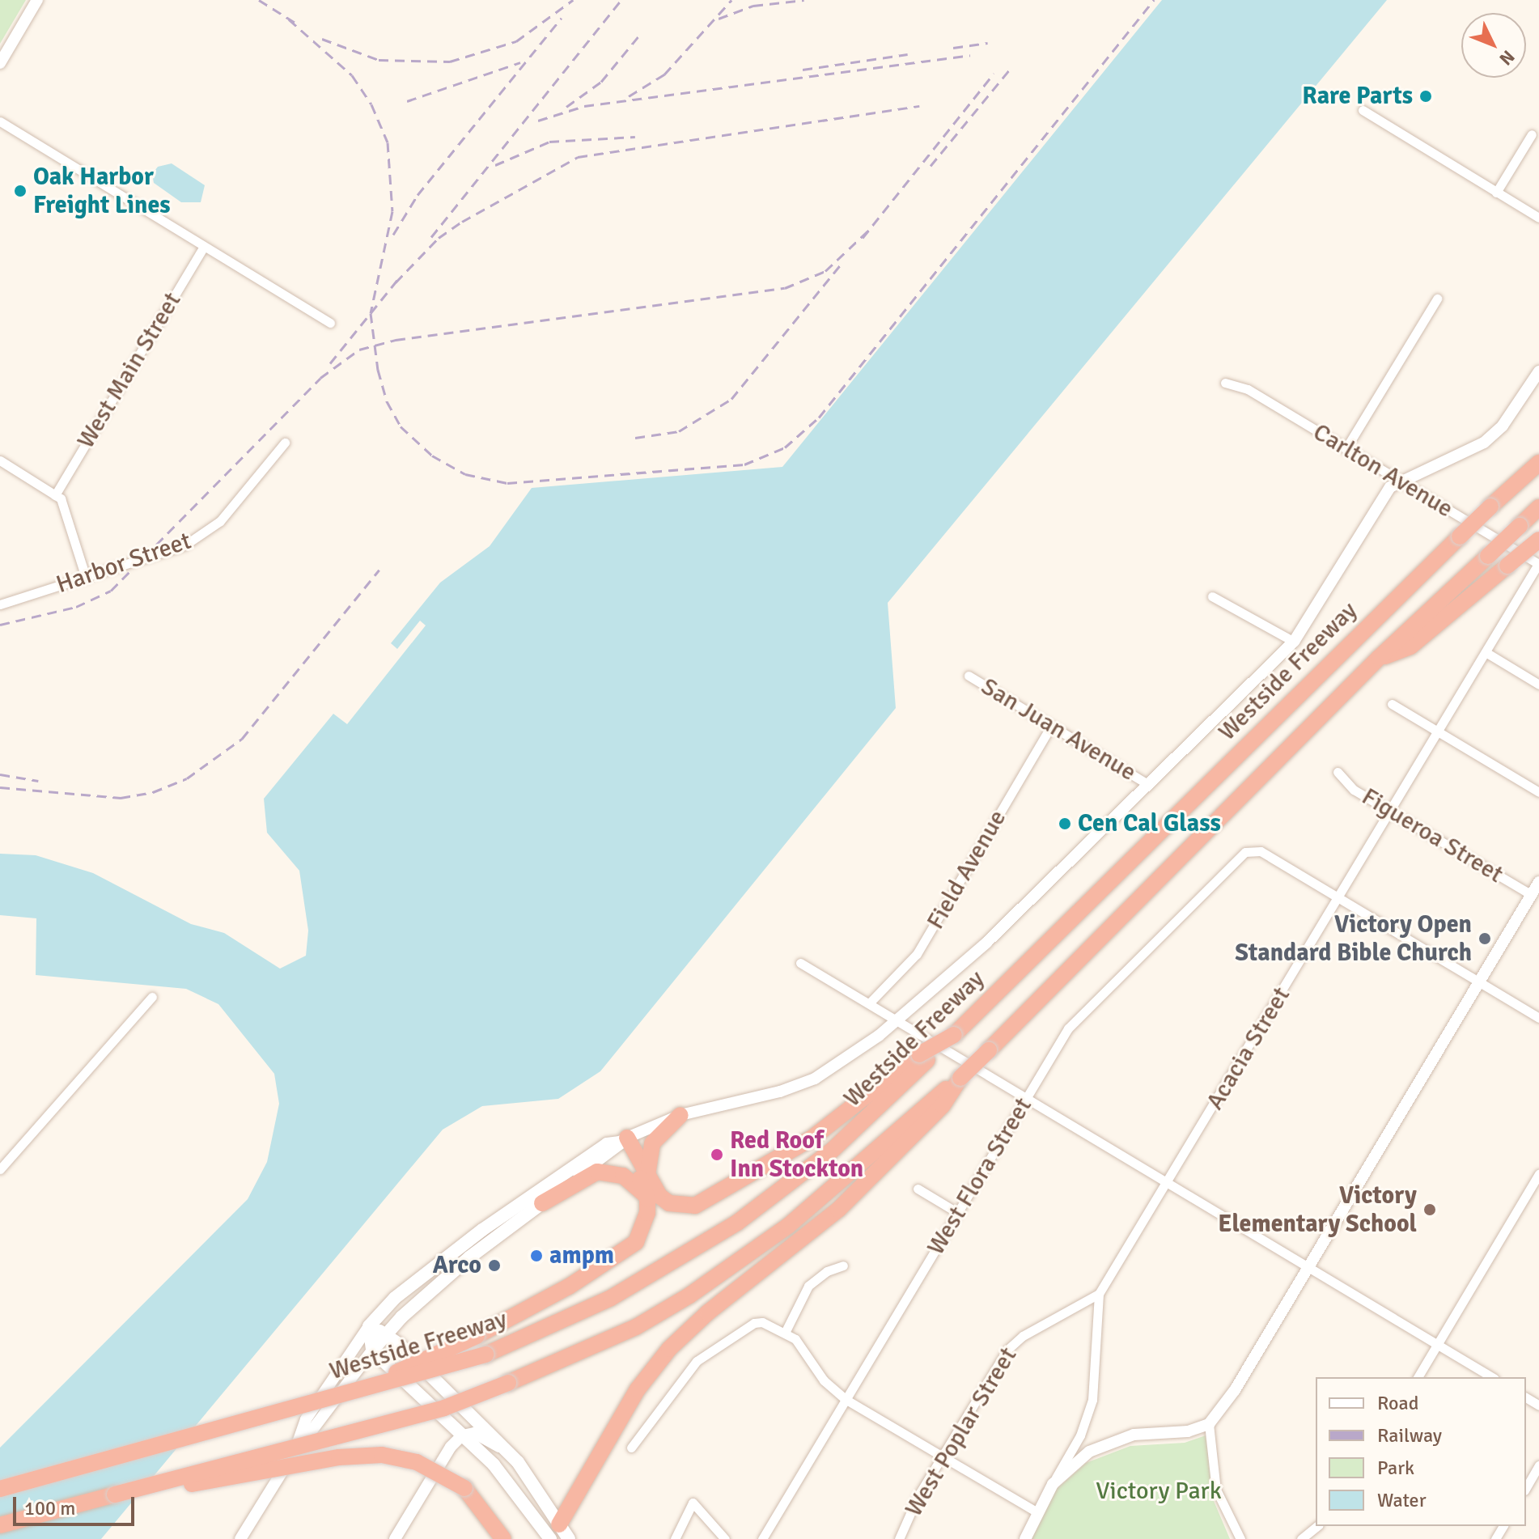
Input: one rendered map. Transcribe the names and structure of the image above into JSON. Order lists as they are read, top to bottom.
{
  "streets": {
    "highway": ["Westside Freeway"],
    "street": [
      "West Main Street",
      "Carlton Avenue",
      "Harbor Street",
      "San Juan Avenue",
      "Figueroa Street",
      "Field Avenue",
      "Acacia Street",
      "West Flora Street",
      "West Poplar Street"
    ]
  },
  "crossings": [
    ["Carlton Avenue", "Acacia Street"],
    ["San Juan Avenue", "Field Avenue"],
    ["Figueroa Street", "Acacia Street"],
    ["Acacia Street", "West Flora Street"],
    ["Acacia Street", "West Poplar Street"]
  ],
  "parks": ["Victory Park"],
  "places": [
    "Rare Parts",
    "Oak Harbor Freight Lines",
    "Cen Cal Glass",
    "Victory Open Standard Bible Church",
    "Red Roof Inn Stockton",
    "Victory Elementary School",
    "ampm",
    "Arco"
  ],
  "legend": [
    "Road",
    "Railway",
    "Park",
    "Water"
  ],
  "scale_bar": "100 m",
  "north": "bottom right"
}
